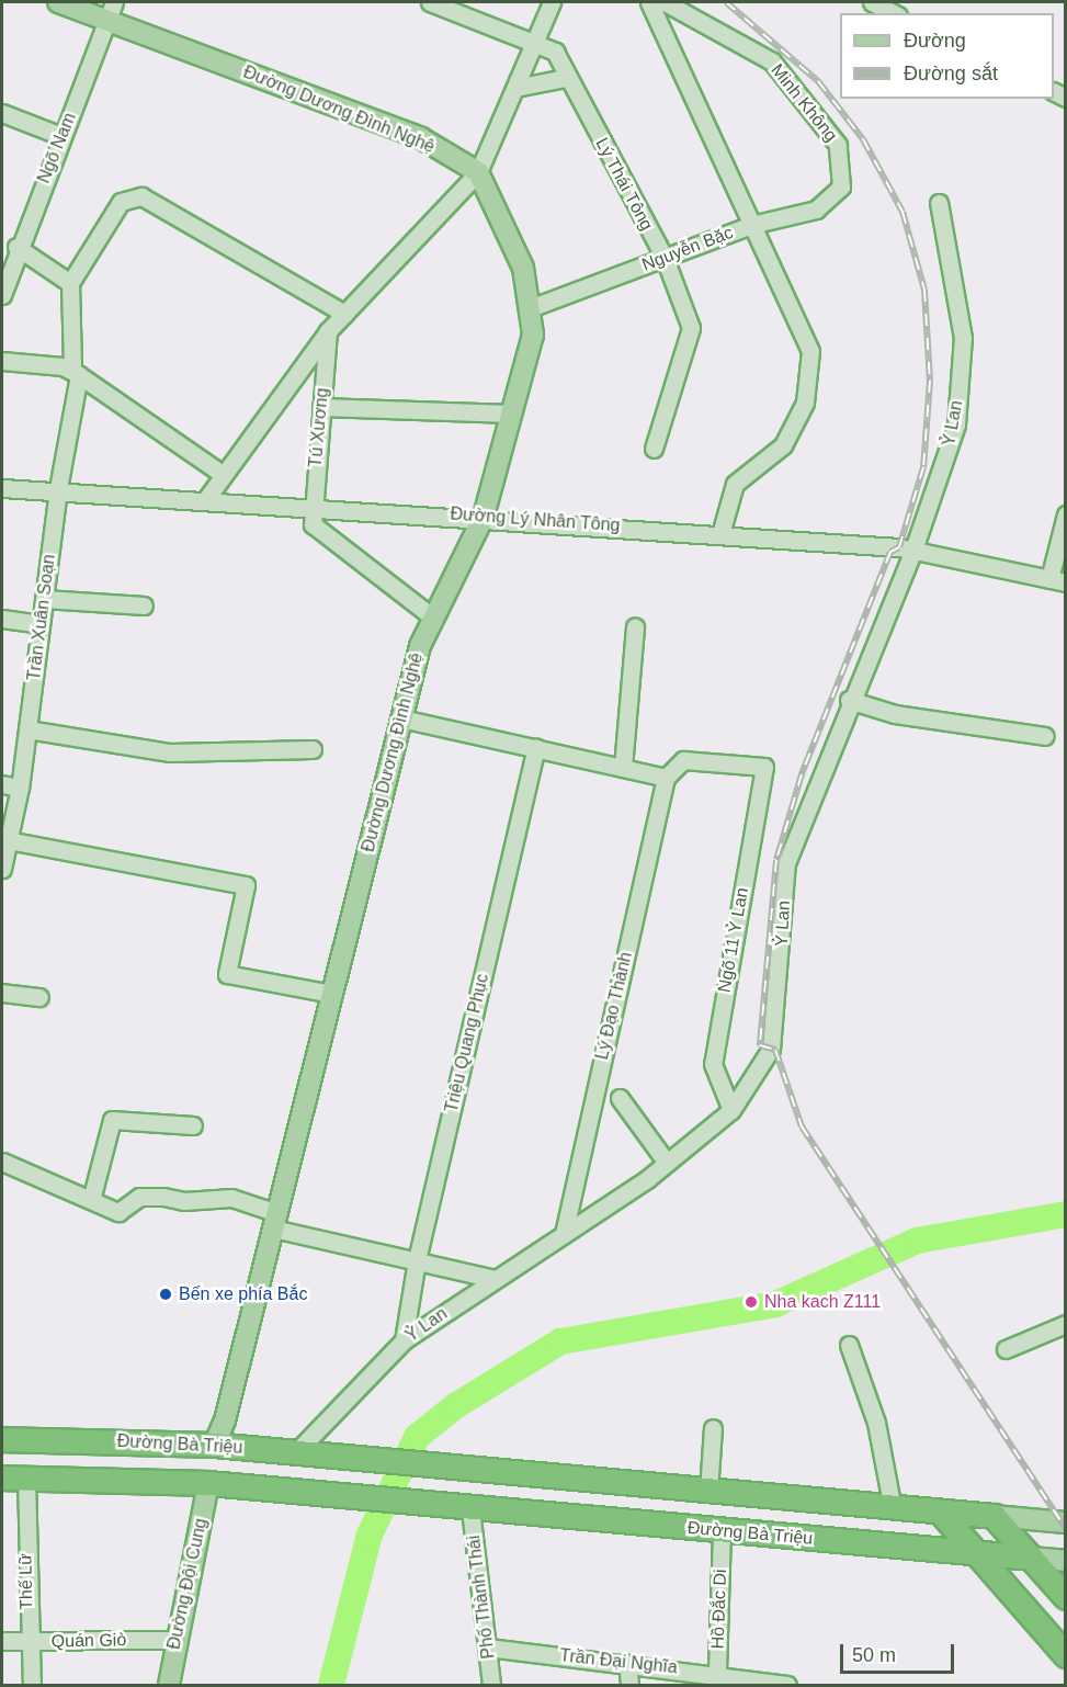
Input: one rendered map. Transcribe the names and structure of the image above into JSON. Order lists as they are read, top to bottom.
{
  "streets": {
    "highway": ["Đường Bà Triệu"],
    "main road": ["Đường Dương Đình Nghệ", "Đường Đội Cung"],
    "street": [
      "Minh Không",
      "Ngõ Nam",
      "Lý Thái Tông",
      "Nguyễn Bặc",
      "Ỷ Lan",
      "Tú Xương",
      "Đường Lý Nhân Tông",
      "Trần Xuân Soạn",
      "Ngõ 11 Ỷ Lan",
      "Lý Đạo Thành",
      "Triệu Quang Phục",
      "Thế Lữ",
      "Phố Thành Thái",
      "Hồ Đắc Di",
      "Quán Giò",
      "Trần Đại Nghĩa"
    ]
  },
  "crossings": [
    ["Minh Không", "Nguyễn Bặc"],
    ["Đường Dương Đình Nghệ", "Ngõ Nam"],
    ["Đường Dương Đình Nghệ", "Nguyễn Bặc"],
    ["Đường Dương Đình Nghệ", "Tú Xương"],
    ["Đường Dương Đình Nghệ", "Đường Lý Nhân Tông"],
    ["Đường Dương Đình Nghệ", "Đường Bà Triệu"],
    ["Lý Thái Tông", "Nguyễn Bặc"],
    ["Ỷ Lan", "Đường Lý Nhân Tông"],
    ["Ỷ Lan", "Ngõ 11 Ỷ Lan"],
    ["Ỷ Lan", "Lý Đạo Thành"],
    ["Ỷ Lan", "Triệu Quang Phục"],
    ["Ỷ Lan", "Đường Bà Triệu"],
    ["Tú Xương", "Đường Lý Nhân Tông"],
    ["Đường Lý Nhân Tông", "Trần Xuân Soạn"],
    ["Ngõ 11 Ỷ Lan", "Lý Đạo Thành"],
    ["Đường Bà Triệu", "Thế Lữ"],
    ["Đường Bà Triệu", "Đường Đội Cung"],
    ["Đường Bà Triệu", "Phố Thành Thái"],
    ["Đường Bà Triệu", "Hồ Đắc Di"],
    ["Thế Lữ", "Quán Giò"],
    ["Đường Đội Cung", "Quán Giò"],
    ["Phố Thành Thái", "Trần Đại Nghĩa"],
    ["Hồ Đắc Di", "Trần Đại Nghĩa"]
  ],
  "places": ["Bến xe phía Bắc", "Nha kach Z111"],
  "legend": ["Đường", "Đường sắt"],
  "scale_bar": "50 m"
}
